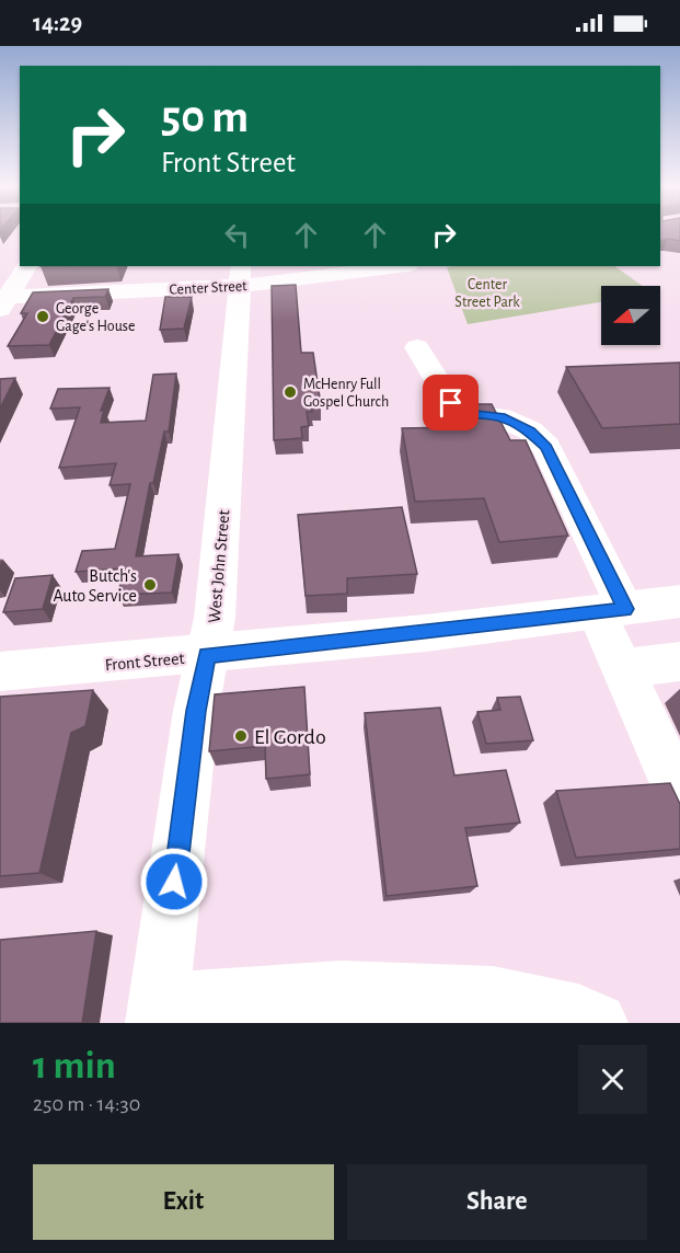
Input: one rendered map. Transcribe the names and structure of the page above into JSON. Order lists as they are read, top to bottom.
{
  "streets": {
    "street": ["Center Street", "West John Street", "Front Street"]
  },
  "crossings": [
    ["Center Street", "West John Street"],
    ["West John Street", "Front Street"]
  ],
  "parks": ["Center Street Park"],
  "places": [
    "George Gage's House",
    "McHenry Full Gospel Church",
    "Butch's Auto Service",
    "El Gordo"
  ],
  "north": "left",
  "page": {
    "status": "14:29",
    "turn": ["50 m", "Front Street"],
    "heading": ["1 min", "250 m · 14:30"],
    "buttons": ["Exit", "Share"]
  }
}
